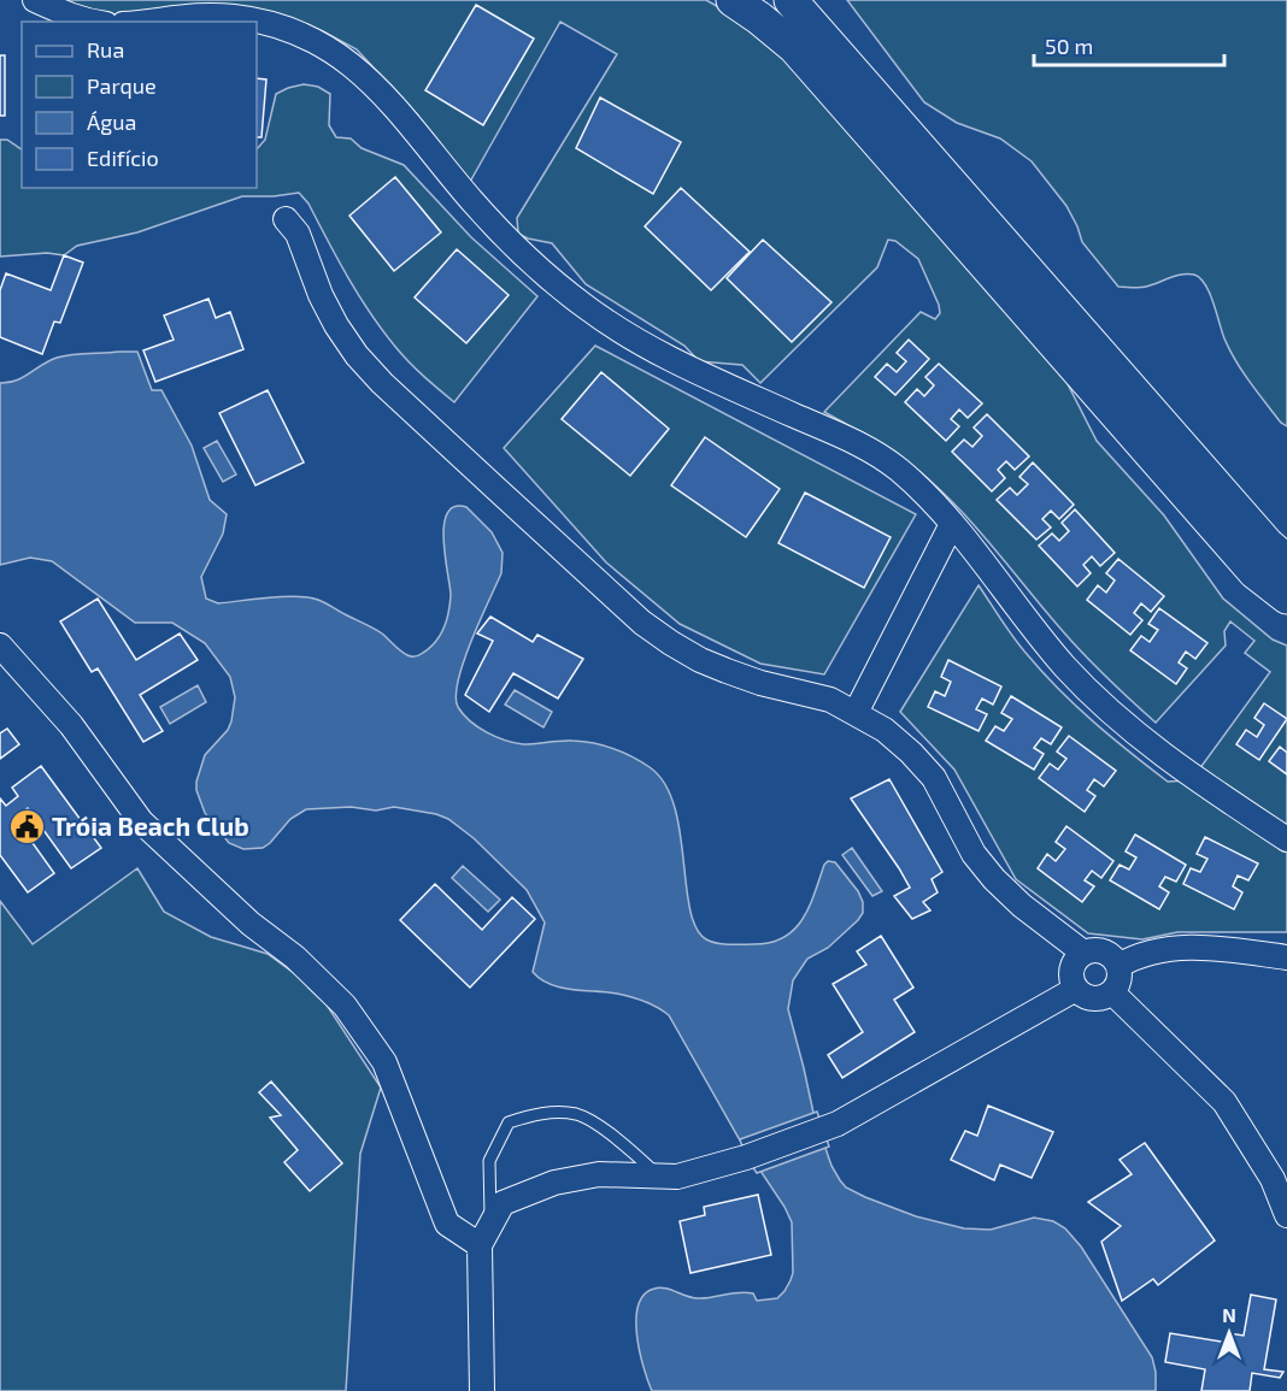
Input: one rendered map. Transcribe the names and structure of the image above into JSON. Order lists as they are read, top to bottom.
{
  "places": {
    "public building": ["Tróia Beach Club"]
  },
  "legend": [
    "Rua",
    "Parque",
    "Água",
    "Edifício"
  ],
  "scale_bar": "50 m",
  "north": "top"
}
